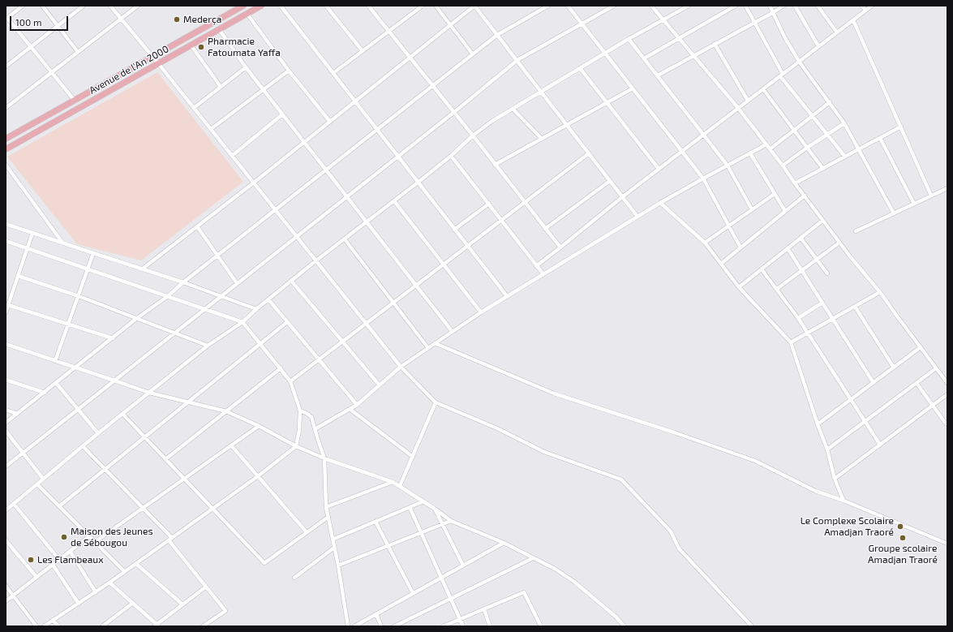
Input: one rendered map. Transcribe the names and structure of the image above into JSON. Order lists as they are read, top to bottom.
{
  "streets": {
    "main road": ["Avenue de l'An 2000"]
  },
  "places": [
    "Mederça",
    "Pharmacie Fatoumata Yaffa",
    "Le Complexe Scolaire Amadjan Traoré",
    "Maison des Jeunes de Sébougou",
    "Groupe scolaire Amadjan Traoré",
    "Les Flambeaux"
  ],
  "scale_bar": "100 m"
}
